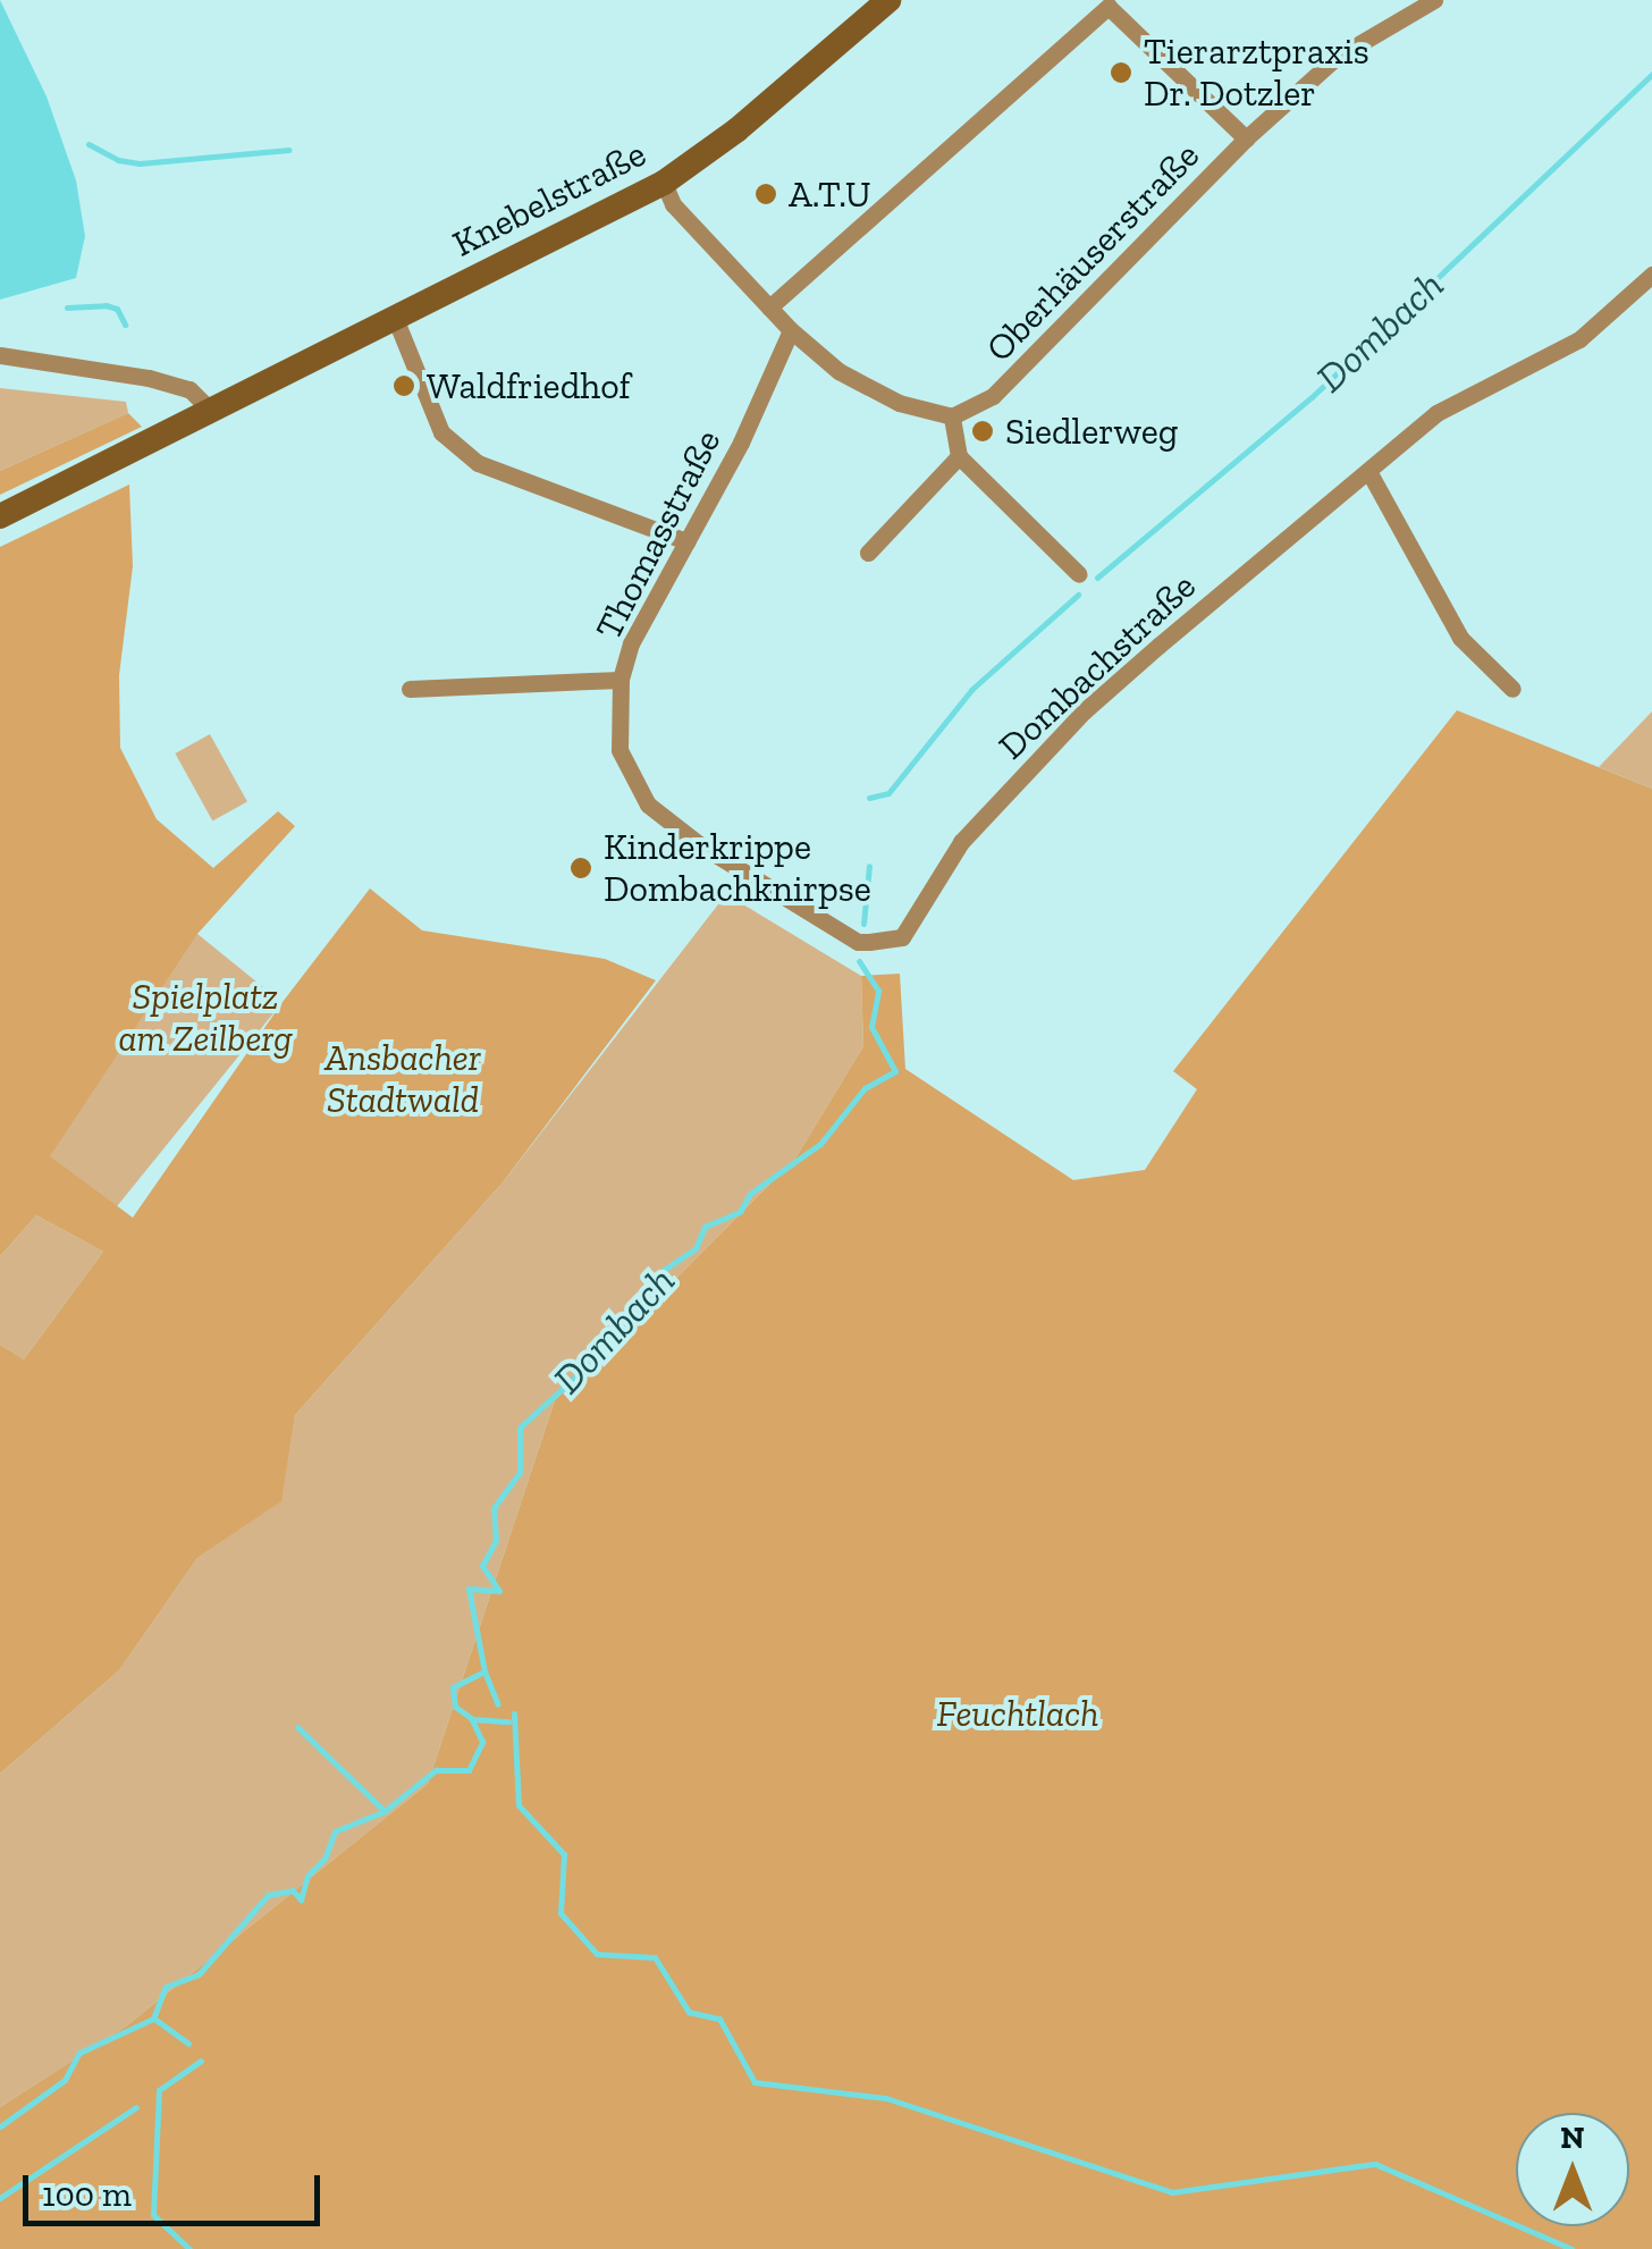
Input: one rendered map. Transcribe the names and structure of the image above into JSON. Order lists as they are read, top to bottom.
{
  "streets": {
    "main road": ["Knebelstraße"],
    "street": ["Oberhäuserstraße", "Thomasstraße", "Dombachstraße"]
  },
  "crossings": [
    ["Thomasstraße", "Dombachstraße"]
  ],
  "water": ["Dombach"],
  "parks": ["Spielplatz am Zeilberg", "Ansbacher Stadtwald", "Feuchtlach"],
  "places": [
    "Tierarztpraxis Dr. Dotzler",
    "A.T.U",
    "Waldfriedhof",
    "Siedlerweg",
    "Kinderkrippe Dombachknirpse"
  ],
  "scale_bar": "100 m",
  "north": "top"
}
